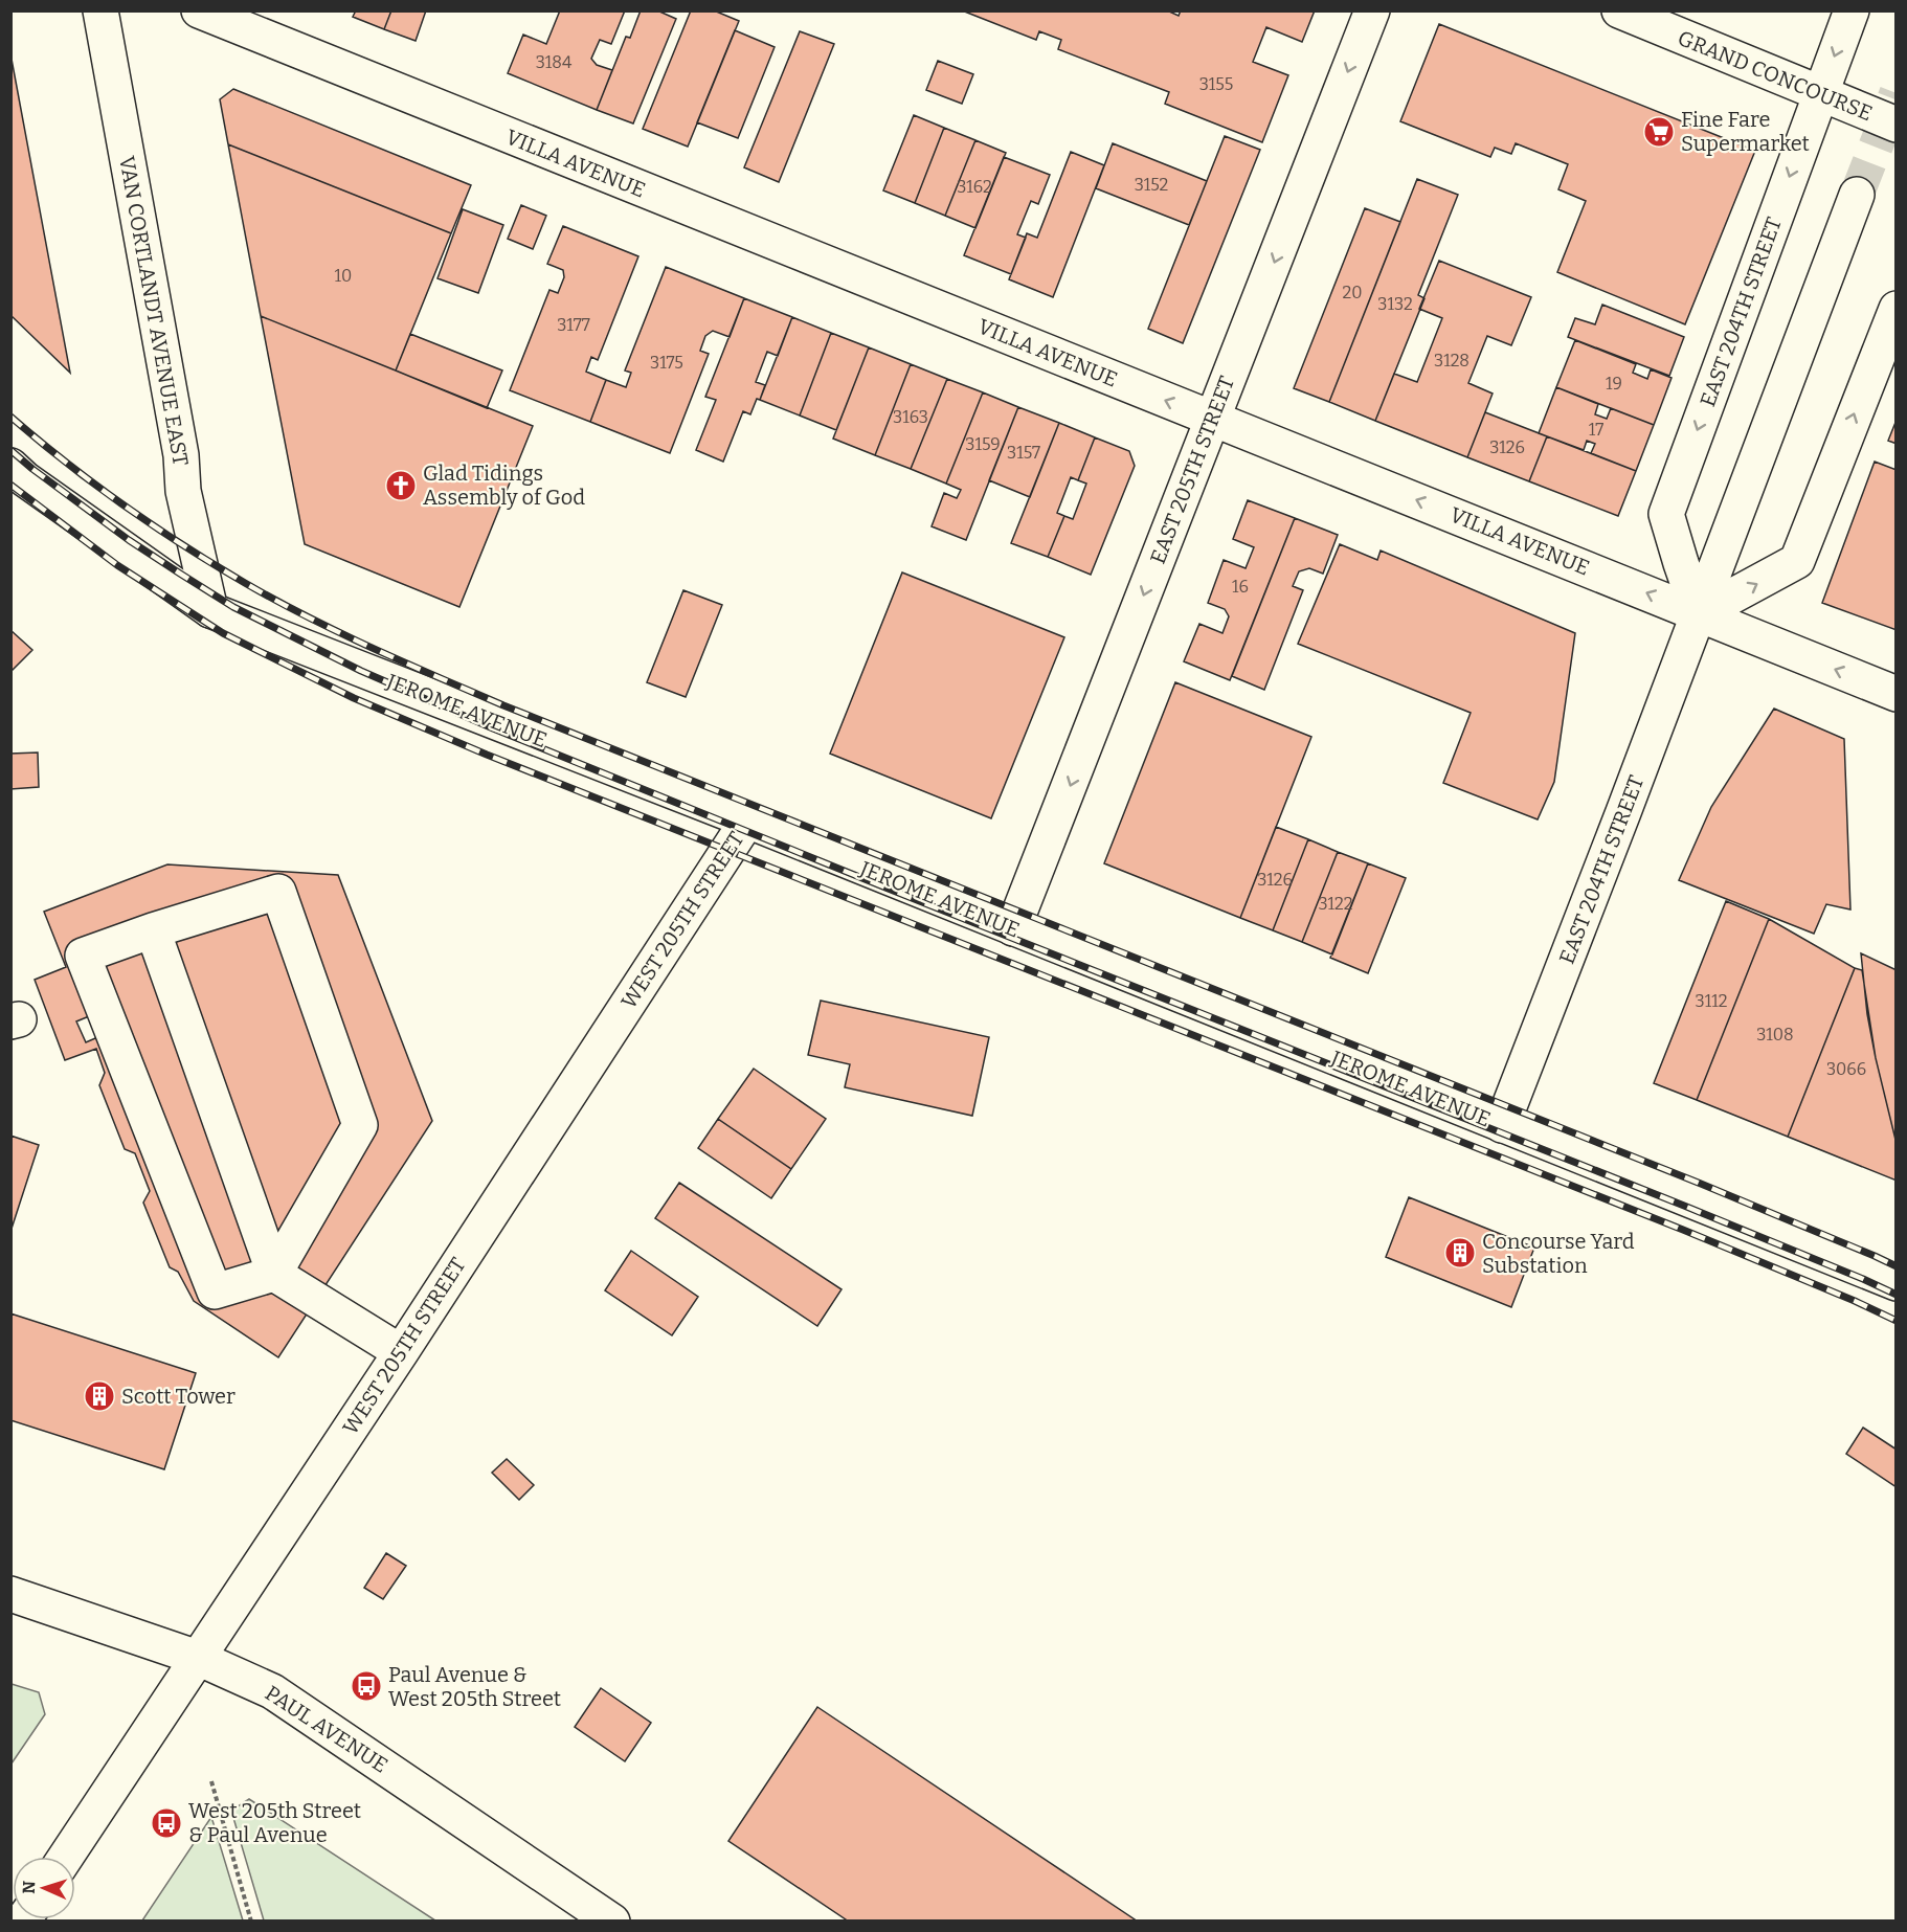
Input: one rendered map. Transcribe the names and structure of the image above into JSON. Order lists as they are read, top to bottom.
{
  "streets": {
    "street": [
      "GRAND CONCOURSE",
      "VILLA AVENUE",
      "VAN CORTLANDT AVENUE EAST",
      "EAST 204TH STREET",
      "EAST 205TH STREET",
      "JEROME AVENUE",
      "WEST 205TH STREET",
      "PAUL AVENUE"
    ]
  },
  "crossings": [
    ["GRAND CONCOURSE", "EAST 204TH STREET"],
    ["VILLA AVENUE", "EAST 204TH STREET"],
    ["VILLA AVENUE", "EAST 205TH STREET"],
    ["VAN CORTLANDT AVENUE EAST", "JEROME AVENUE"],
    ["EAST 204TH STREET", "JEROME AVENUE"],
    ["EAST 205TH STREET", "JEROME AVENUE"],
    ["JEROME AVENUE", "WEST 205TH STREET"],
    ["WEST 205TH STREET", "PAUL AVENUE"]
  ],
  "one_way": ["VILLA AVENUE", "EAST 205TH STREET"],
  "places": {
    "supermarket": ["Fine Fare Supermarket"],
    "church": ["Glad Tidings Assembly of God"],
    "building": ["Concourse Yard Substation", "Scott Tower"],
    "bus stop": ["Paul Avenue & West 205th Street", "West 205th Street & Paul Avenue"]
  },
  "house_numbers": [
    "3184",
    "3155",
    "3152",
    "3162",
    "10",
    "20",
    "3132",
    "3177",
    "3128",
    "3175",
    "19",
    "3163",
    "17",
    "3159",
    "3126",
    "3157",
    "16",
    "3126",
    "3122",
    "3112",
    "3108",
    "3066"
  ],
  "north": "left"
}
